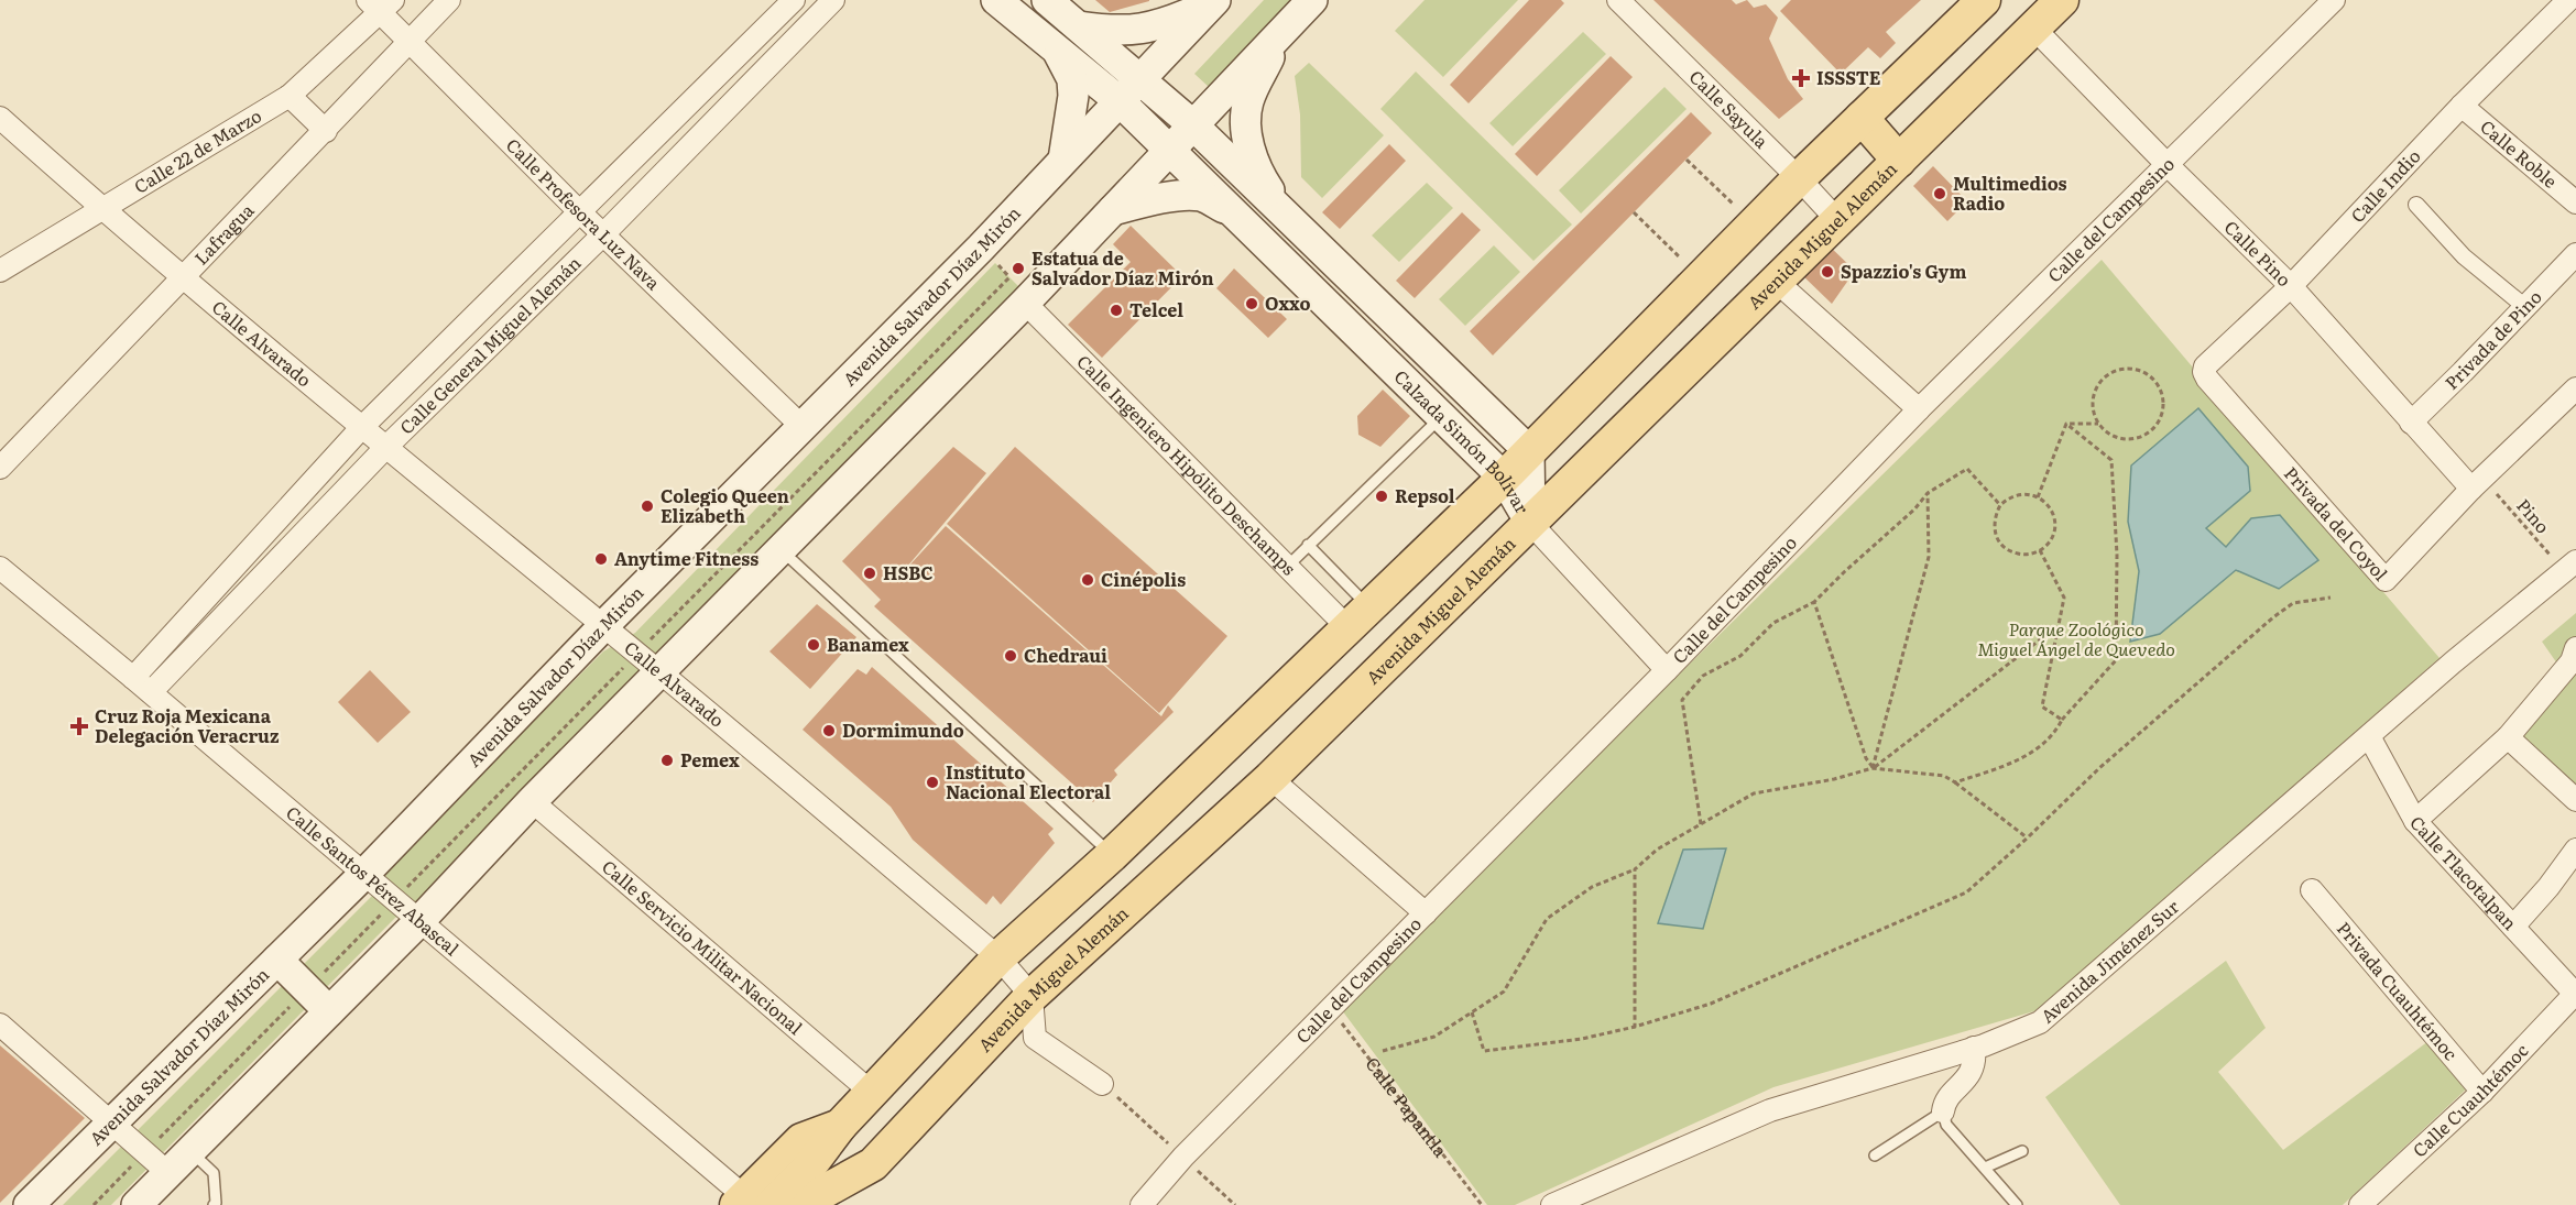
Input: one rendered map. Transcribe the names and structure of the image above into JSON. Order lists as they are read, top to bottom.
{
  "streets": {
    "main road": ["Avenida Miguel Alemán", "Avenida Salvador Díaz Mirón", "Calzada Simón Bolívar"],
    "street": [
      "Calle Sayula",
      "Calle 22 de Marzo",
      "Calle Roble",
      "Calle Indio",
      "Calle Profesora Luz Nava",
      "Calle del Campesino",
      "Lafragua",
      "Calle Pino",
      "Privada de Pino",
      "Calle Alvarado",
      "Calle General Miguel Alemán",
      "Calle Ingeniero Hipólito Deschamps",
      "Privada del Coyol",
      "Calle Tlacotalpan",
      "Calle Santos Pérez Abascal",
      "Calle Servicio Militar Nacional",
      "Avenida Jiménez Sur",
      "Privada Cuauhtémoc",
      "Calle Cuauhtémoc"
    ],
    "path": ["Pino", "Calle Papantla"]
  },
  "crossings": [
    ["Calle Sayula", "Avenida Miguel Alemán"],
    ["Calle 22 de Marzo", "Calle Profesora Luz Nava"],
    ["Calle 22 de Marzo", "Calle Alvarado"],
    ["Calle Roble", "Calle Indio"],
    ["Calle Indio", "Calle Pino"],
    ["Calle Indio", "Privada del Coyol"],
    ["Calle Profesora Luz Nava", "Lafragua"],
    ["Calle Profesora Luz Nava", "Avenida Salvador Díaz Mirón"],
    ["Calle Profesora Luz Nava", "Calle General Miguel Alemán"],
    ["Calle del Campesino", "Calle Pino"],
    ["Calle del Campesino", "Calle Papantla"],
    ["Lafragua", "Calle Alvarado"],
    ["Avenida Miguel Alemán", "Calle Pino"],
    ["Avenida Miguel Alemán", "Calle Alvarado"],
    ["Avenida Miguel Alemán", "Calzada Simón Bolívar"],
    ["Calle Pino", "Privada de Pino"],
    ["Calle Pino", "Pino"],
    ["Calle Pino", "Privada del Coyol"],
    ["Avenida Salvador Díaz Mirón", "Calle Alvarado"],
    ["Avenida Salvador Díaz Mirón", "Calzada Simón Bolívar"],
    ["Avenida Salvador Díaz Mirón", "Calle Santos Pérez Abascal"],
    ["Calle Alvarado", "Calle General Miguel Alemán"],
    ["Calle General Miguel Alemán", "Calle Santos Pérez Abascal"],
    ["Pino", "Privada del Coyol"],
    ["Pino", "Avenida Jiménez Sur"],
    ["Calle Tlacotalpan", "Avenida Jiménez Sur"],
    ["Calle Tlacotalpan", "Calle Cuauhtémoc"],
    ["Privada Cuauhtémoc", "Calle Cuauhtémoc"]
  ],
  "parks": ["Parque Zoológico Miguel Ángel de Quevedo"],
  "places": {
    "health": ["ISSSTE", "Cruz Roja Mexicana Delegación Veracruz"],
    "other": [
      "Multimedios Radio",
      "Estatua de Salvador Díaz Mirón",
      "Spazzio's Gym",
      "Oxxo",
      "Telcel",
      "Repsol",
      "Colegio Queen Elizabeth",
      "Anytime Fitness",
      "HSBC",
      "Cinépolis",
      "Banamex",
      "Chedraui",
      "Dormimundo",
      "Pemex",
      "Instituto Nacional Electoral"
    ]
  }
}
